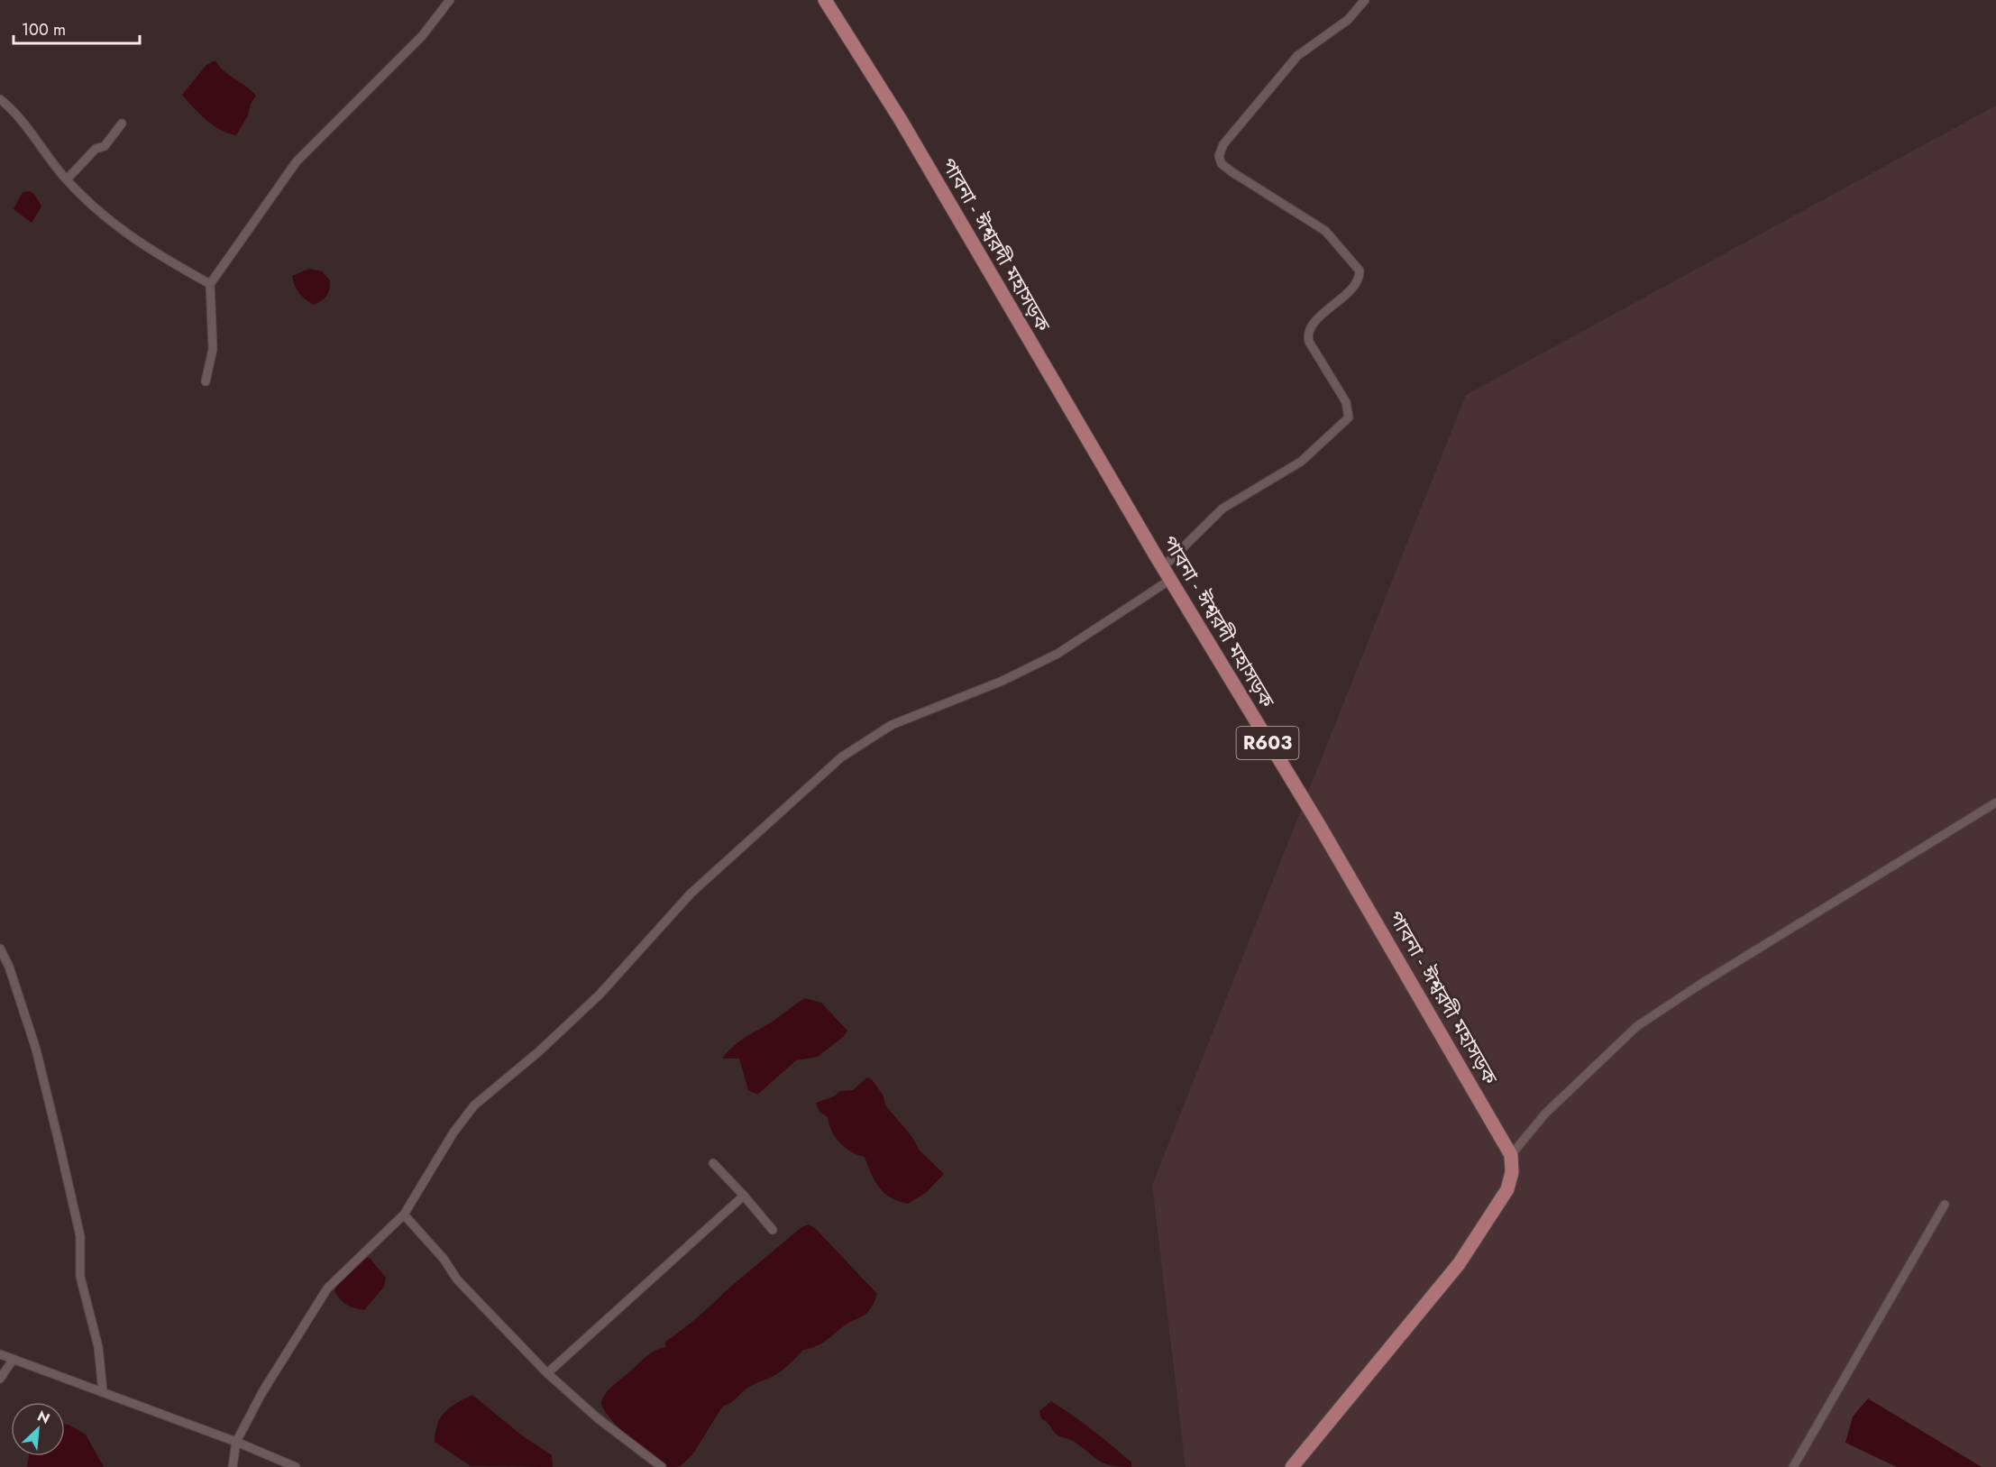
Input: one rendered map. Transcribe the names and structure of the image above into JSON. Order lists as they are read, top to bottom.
{
  "streets": {
    "main road": ["পাবনা - ঈশ্বরদী মহাসড়ক", "R603"]
  },
  "scale_bar": "100 m",
  "north": "top right"
}
